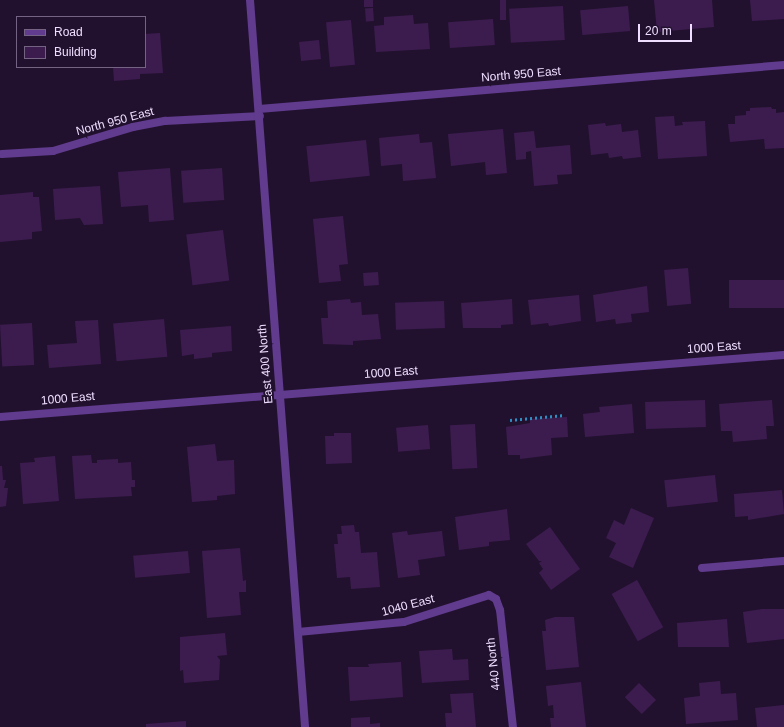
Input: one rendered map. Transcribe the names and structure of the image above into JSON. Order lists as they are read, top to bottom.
{
  "streets": {
    "street": [
      "North 950 East",
      "1000 East",
      "East 400 North",
      "1040 East",
      "440 North"
    ]
  },
  "crossings": [
    ["North 950 East", "East 400 North"],
    ["1000 East", "East 400 North"],
    ["East 400 North", "1040 East"],
    ["1040 East", "440 North"]
  ],
  "legend": ["Road", "Building"],
  "scale_bar": "20 m"
}
